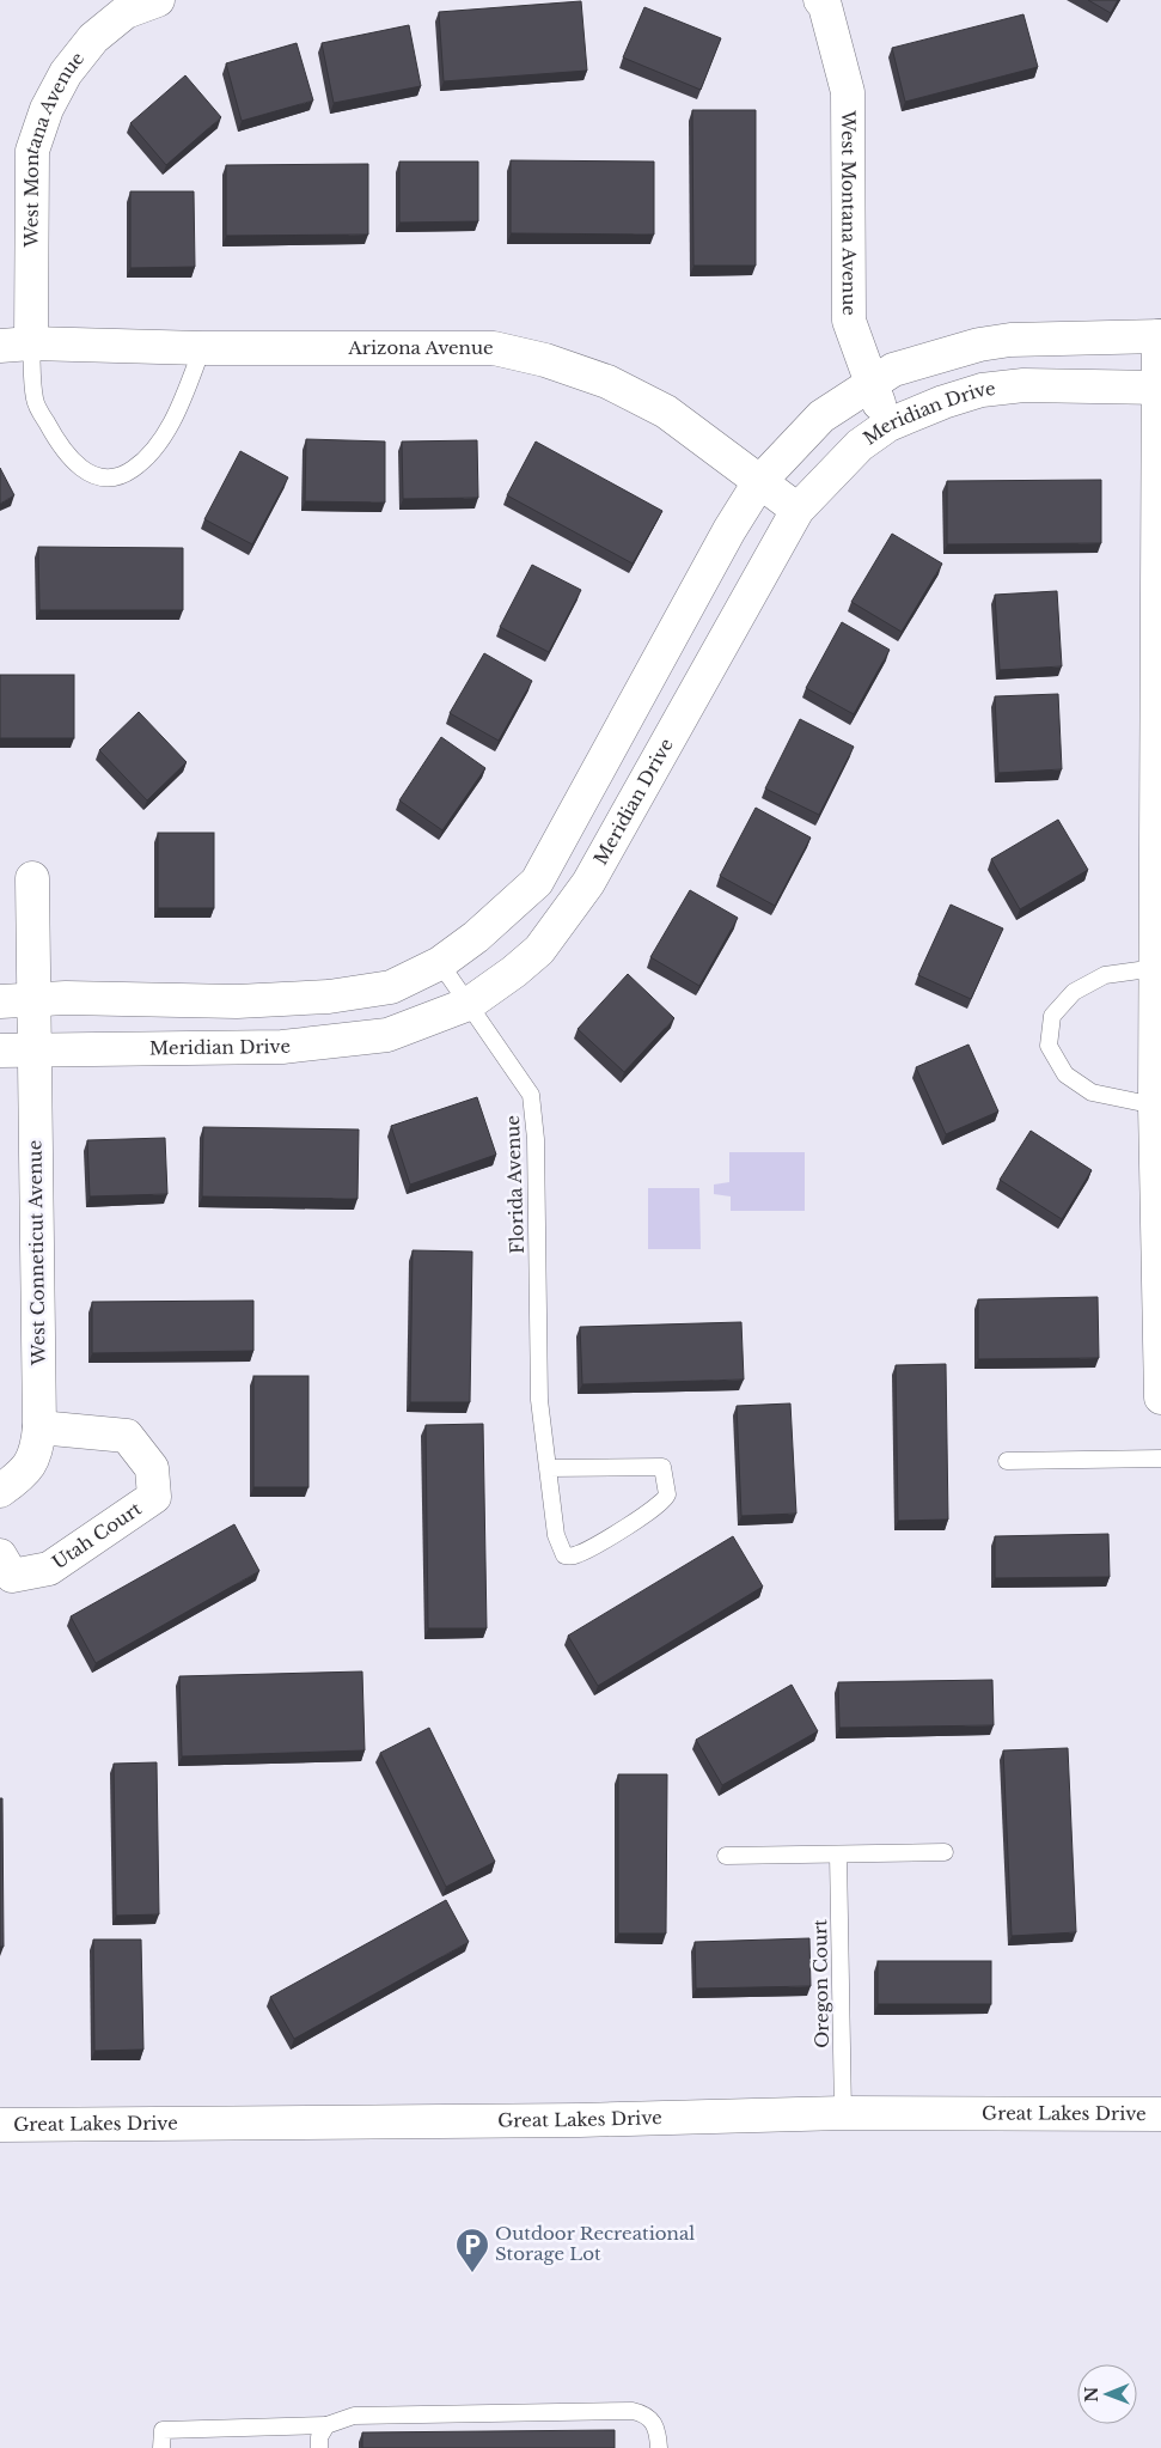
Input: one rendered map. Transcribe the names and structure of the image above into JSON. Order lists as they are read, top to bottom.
{
  "streets": {
    "street": [
      "West Montana Avenue",
      "Arizona Avenue",
      "Meridian Drive",
      "West Conneticut Avenue",
      "Utah Court",
      "Great Lakes Drive"
    ],
    "lane": ["Florida Avenue", "Oregon Court"]
  },
  "crossings": [
    ["West Montana Avenue", "Arizona Avenue"],
    ["West Montana Avenue", "Meridian Drive"],
    ["Arizona Avenue", "Meridian Drive"],
    ["Meridian Drive", "Florida Avenue"],
    ["Meridian Drive", "West Conneticut Avenue"],
    ["West Conneticut Avenue", "Utah Court"],
    ["Oregon Court", "Great Lakes Drive"]
  ],
  "places": {
    "parking": ["Outdoor Recreational Storage Lot"]
  },
  "north": "left"
}
